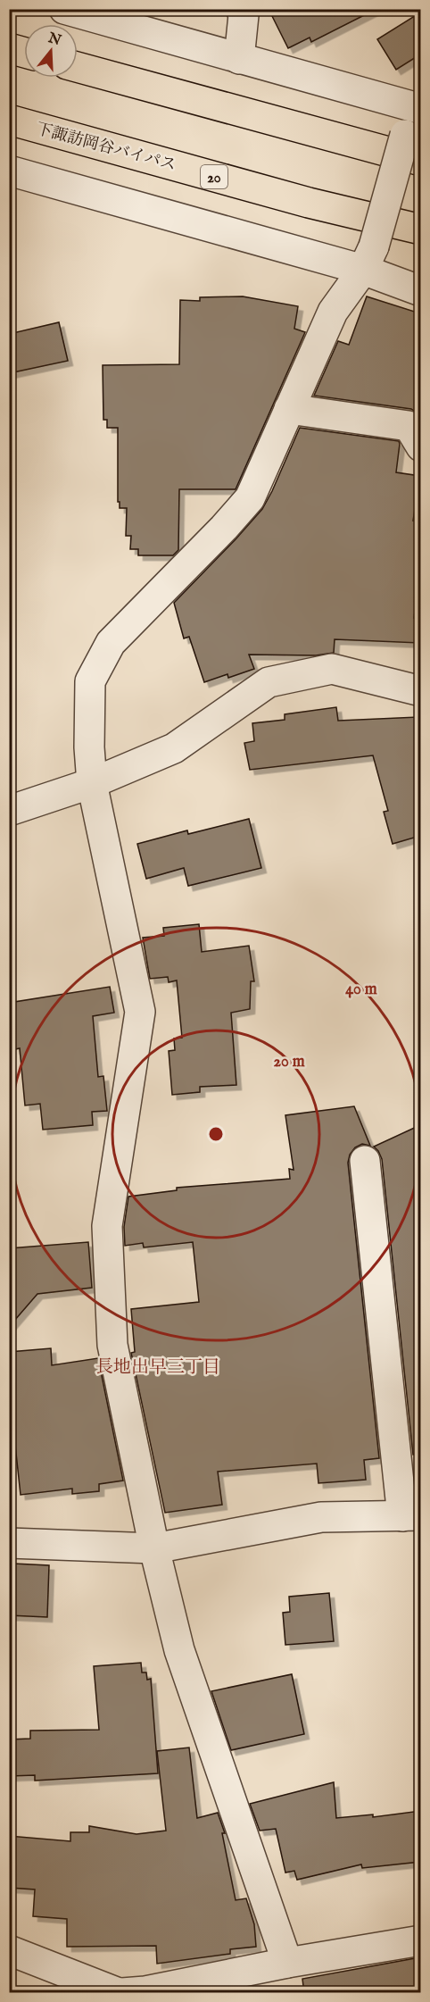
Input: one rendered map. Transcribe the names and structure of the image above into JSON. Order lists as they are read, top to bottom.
{
  "streets": {
    "highway": ["下諏訪岡谷バイパス", "20"]
  },
  "districts": ["長地出早三丁目"],
  "north": "top",
  "rings": ["40 m", "20 m"]
}
